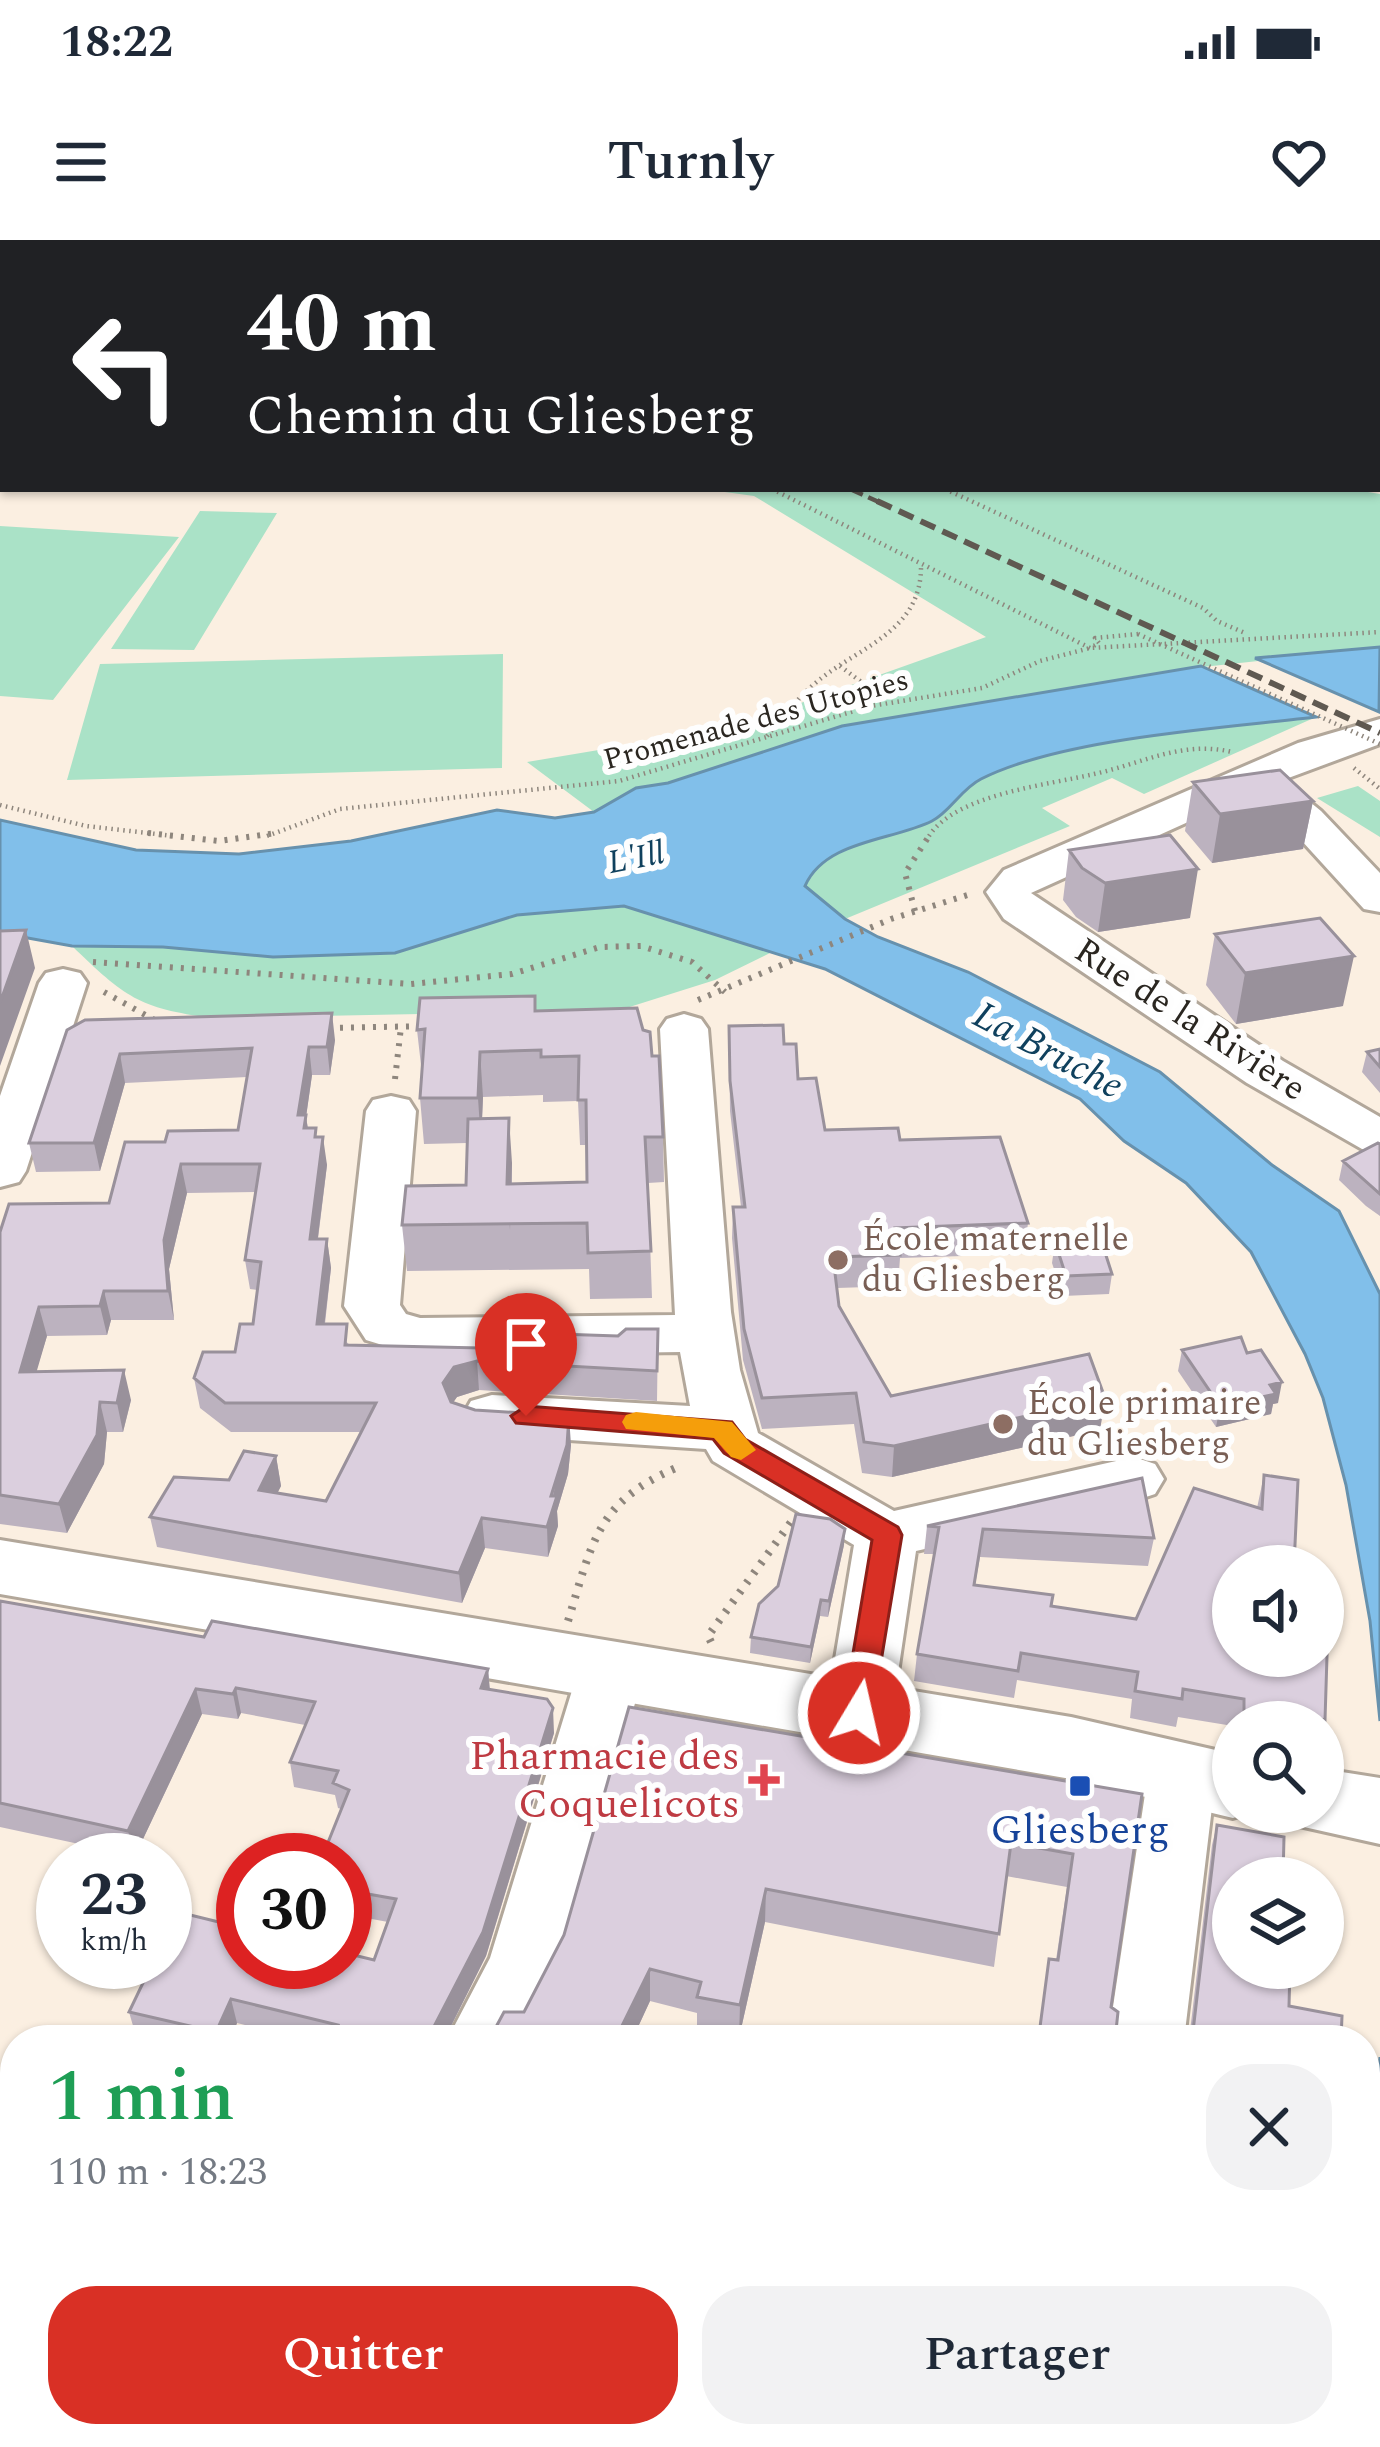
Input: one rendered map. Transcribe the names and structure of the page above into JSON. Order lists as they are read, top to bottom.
{
  "streets": {
    "street": ["Rue de la Rivière"],
    "path": ["Promenade des Utopies"]
  },
  "water": ["L'Ill", "La Bruche"],
  "places": {
    "other": ["École maternelle du Gliesberg", "École primaire du Gliesberg"],
    "health": ["Pharmacie des Coquelicots"],
    "transit": ["Gliesberg"]
  },
  "page": {
    "status": "18:22",
    "header": "Turnly",
    "turn": ["40 m", "Chemin du Gliesberg"],
    "speed": "23 km/h",
    "limit": "30",
    "heading": ["1 min", "110 m · 18:23"],
    "buttons": ["Quitter", "Partager"]
  }
}
